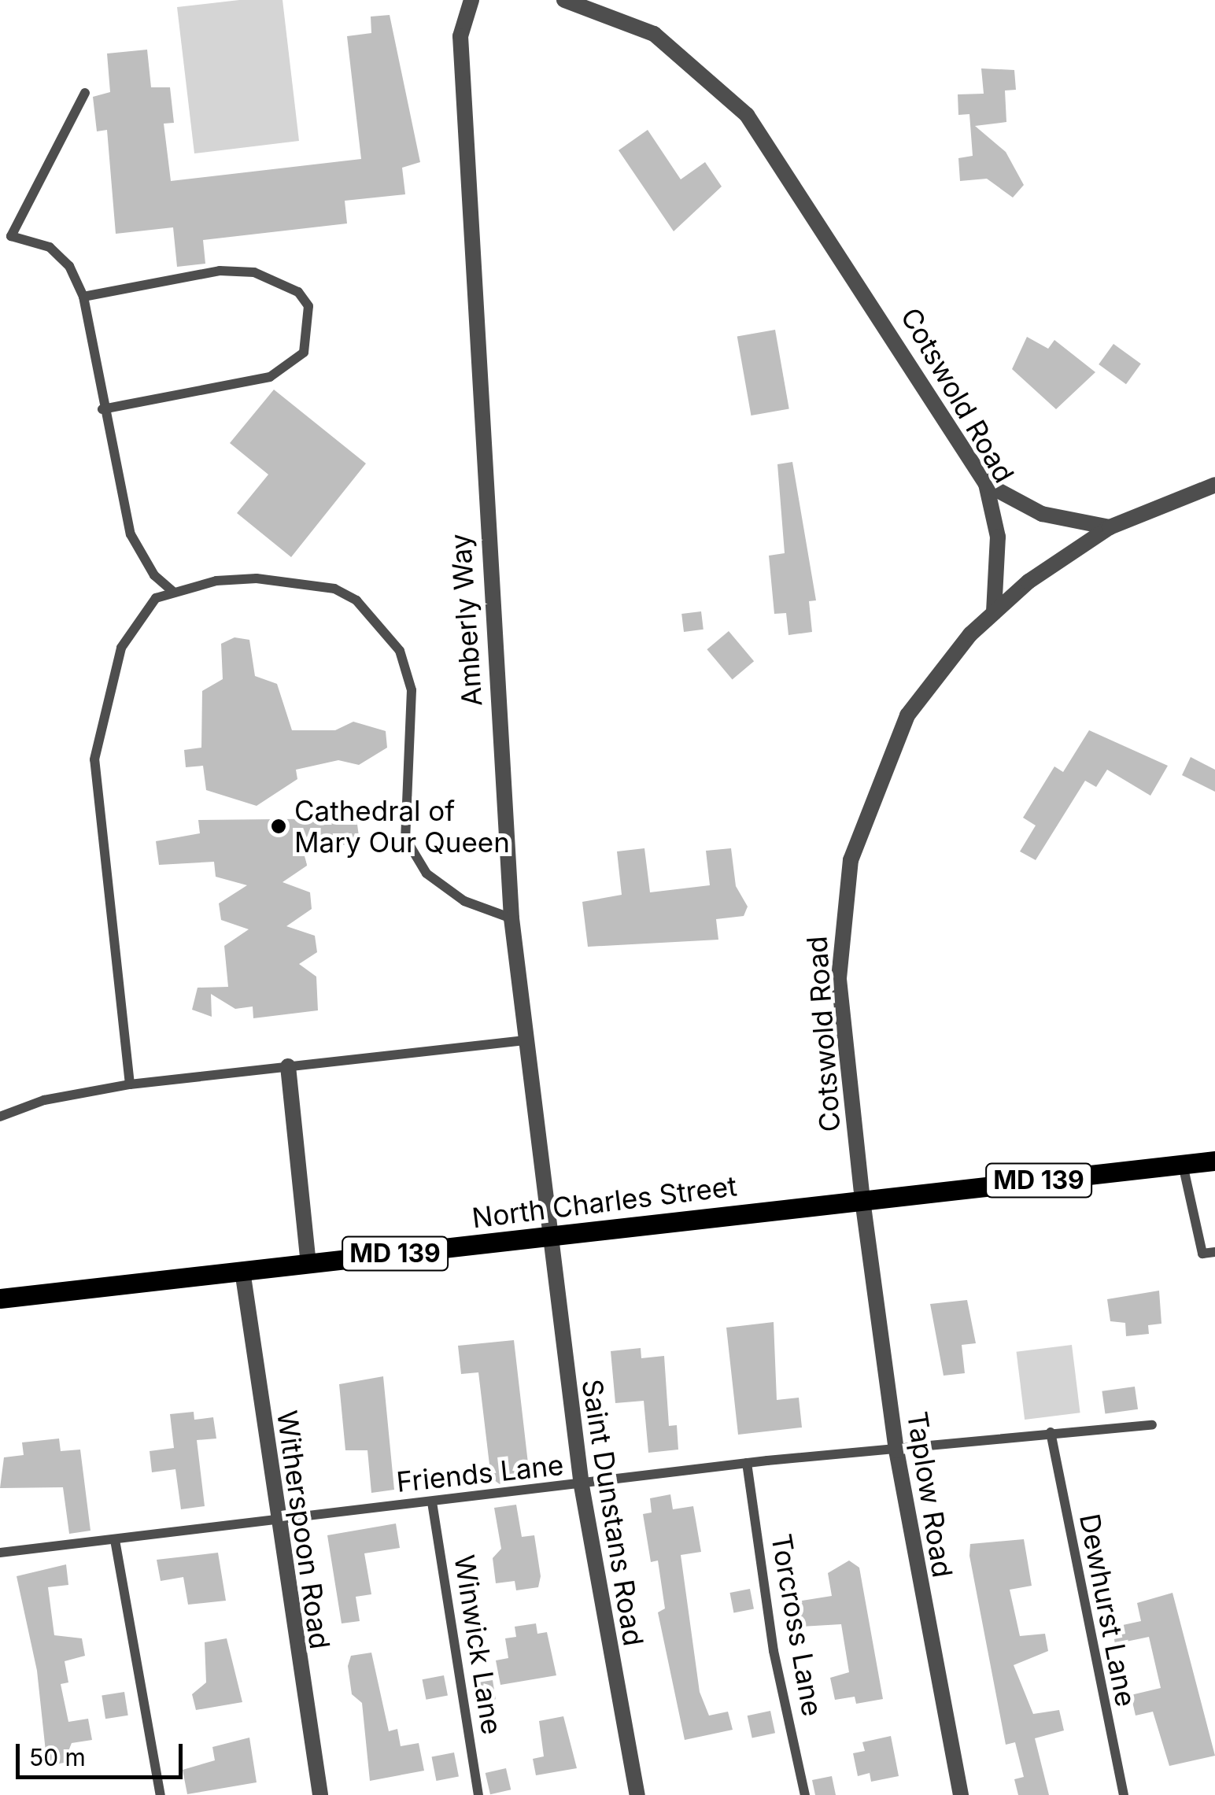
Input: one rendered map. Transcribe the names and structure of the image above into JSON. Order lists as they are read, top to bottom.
{
  "streets": {
    "main road": ["MD 139", "North Charles Street"],
    "street": [
      "Cotswold Road",
      "Amberly Way",
      "Taplow Road",
      "Saint Dunstans Road",
      "Witherspoon Road"
    ],
    "lane": [
      "Friends Lane",
      "Dewhurst Lane",
      "Torcross Lane",
      "Winwick Lane"
    ]
  },
  "crossings": [
    ["Cotswold Road", "North Charles Street"],
    ["Cotswold Road", "Taplow Road"],
    ["Amberly Way", "North Charles Street"],
    ["Amberly Way", "Saint Dunstans Road"],
    ["North Charles Street", "Taplow Road"],
    ["North Charles Street", "Saint Dunstans Road"],
    ["North Charles Street", "Witherspoon Road"],
    ["Friends Lane", "Taplow Road"],
    ["Friends Lane", "Saint Dunstans Road"],
    ["Friends Lane", "Witherspoon Road"],
    ["Friends Lane", "Dewhurst Lane"],
    ["Friends Lane", "Torcross Lane"],
    ["Friends Lane", "Winwick Lane"]
  ],
  "places": ["Cathedral of Mary Our Queen"],
  "scale_bar": "50 m"
}
